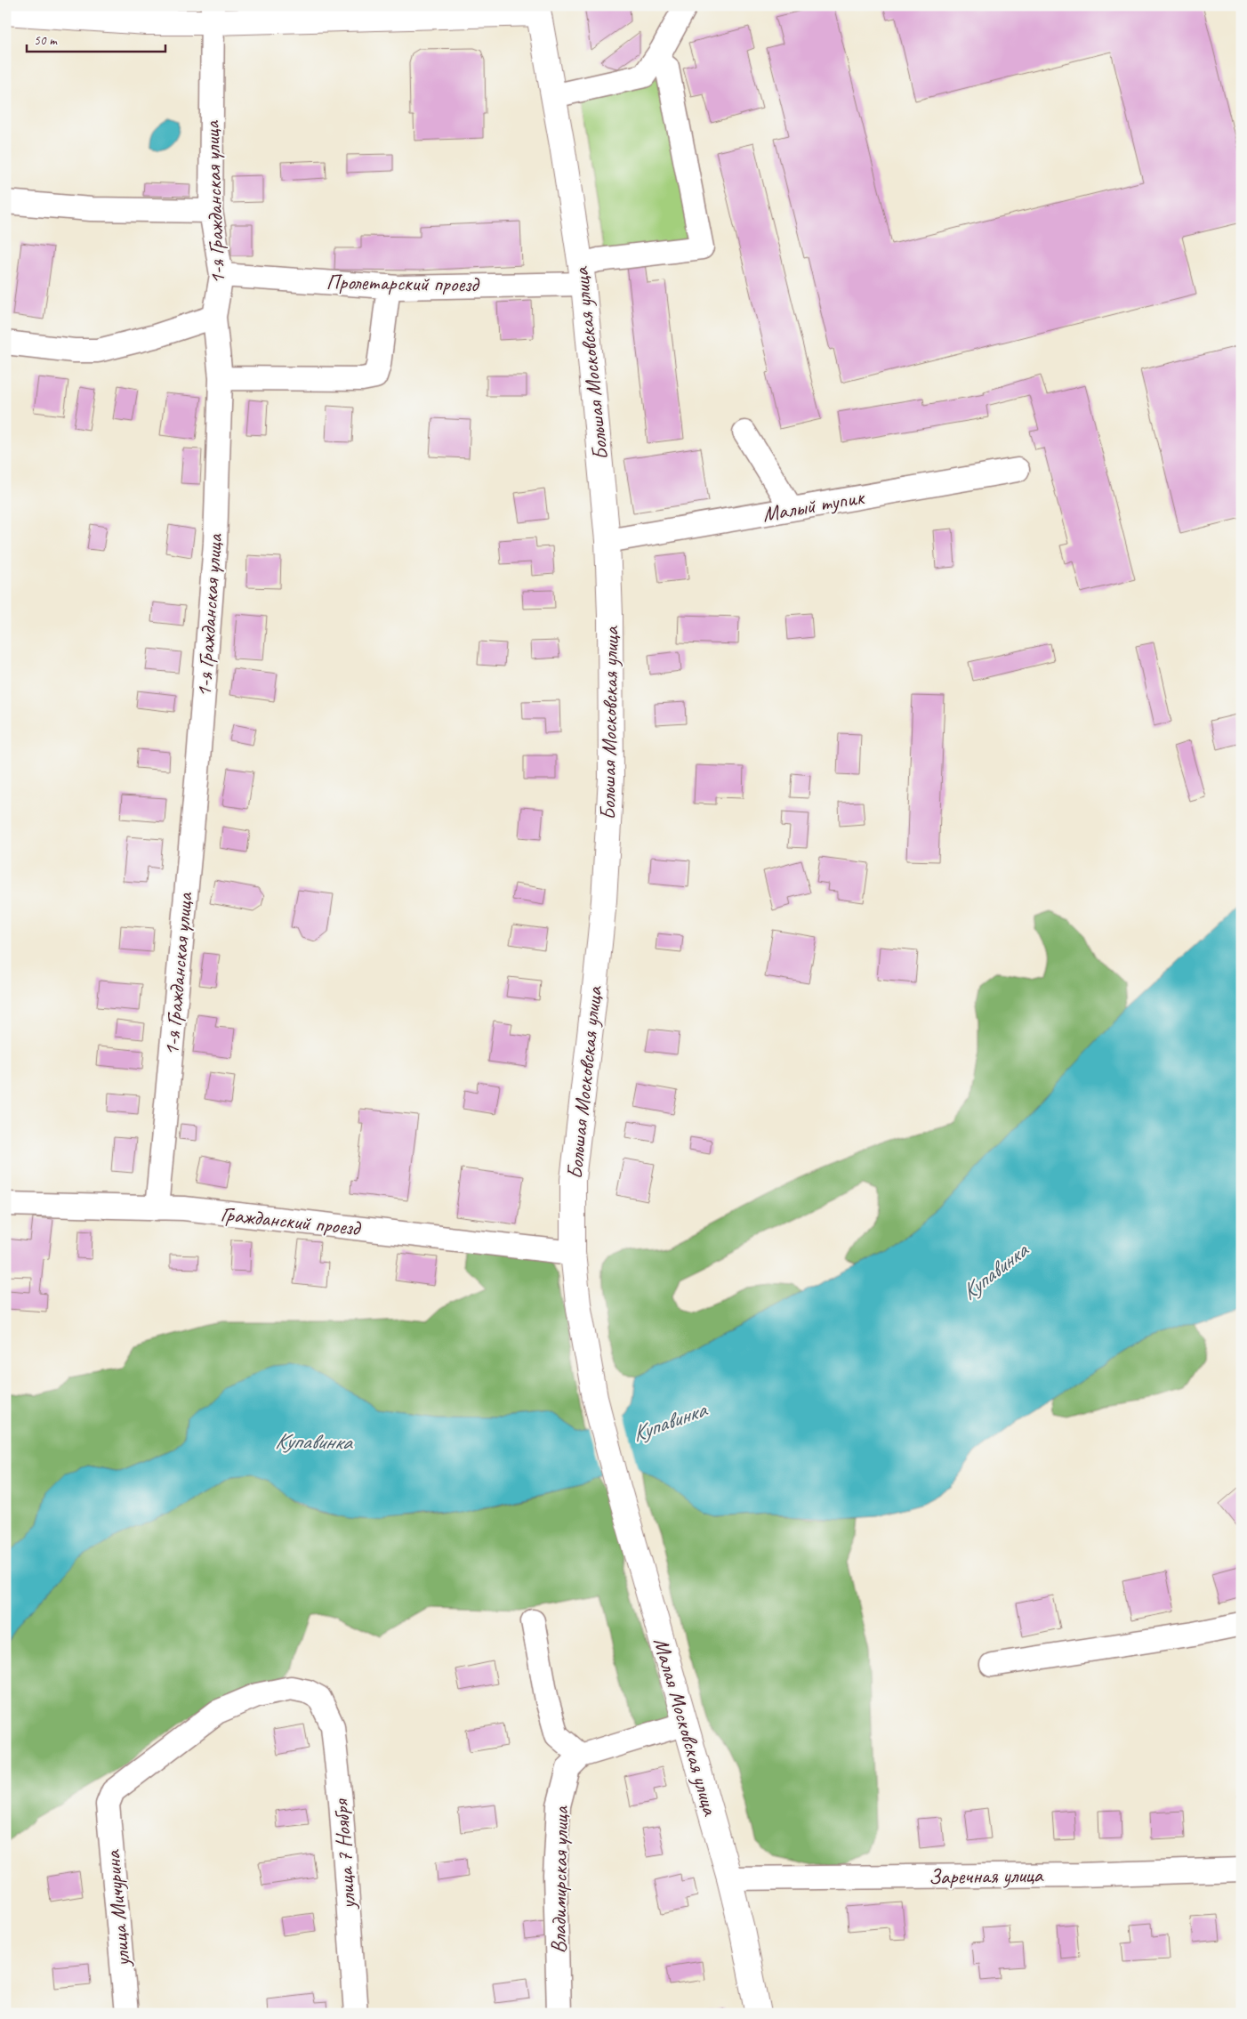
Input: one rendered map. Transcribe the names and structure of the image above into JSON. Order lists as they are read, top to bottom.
{
  "streets": {
    "main road": ["Большая Московская улица", "Малая Московская улица"],
    "street": [
      "1-я Гражданская улица",
      "Пролетарский проезд",
      "Малый тупик",
      "Гражданский проезд",
      "улица 7 Ноября",
      "Заречная улица",
      "Владимирская улица",
      "улица Мичурина"
    ]
  },
  "crossings": [
    ["1-я Гражданская улица", "Пролетарский проезд"],
    ["1-я Гражданская улица", "Гражданский проезд"],
    ["Пролетарский проезд", "Большая Московская улица"],
    ["Большая Московская улица", "Малый тупик"],
    ["Большая Московская улица", "Гражданский проезд"],
    ["Большая Московская улица", "Малая Московская улица"],
    ["Малая Московская улица", "Заречная улица"],
    ["улица 7 Ноября", "улица Мичурина"]
  ],
  "water": ["Купавинка"],
  "scale_bar": "50 m"
}
